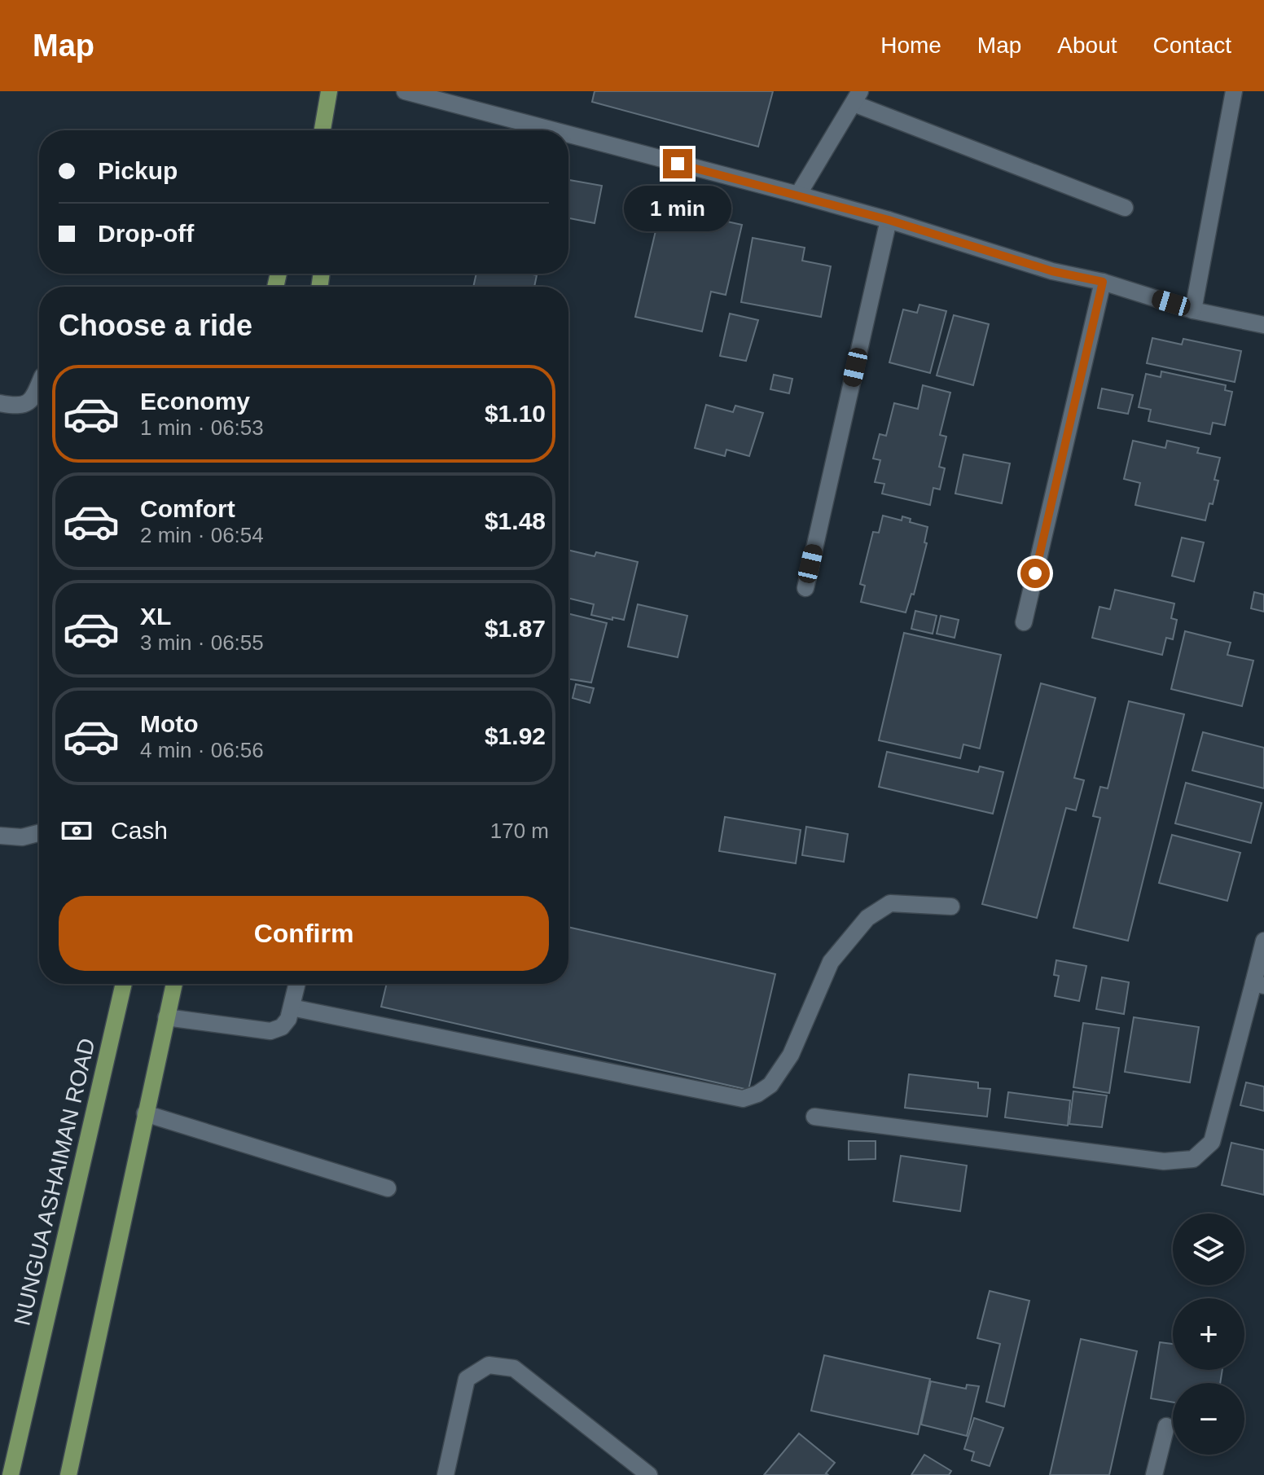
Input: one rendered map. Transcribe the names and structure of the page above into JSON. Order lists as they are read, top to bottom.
{
  "streets": {
    "main road": ["NUNGUA ASHAIMAN ROAD"]
  },
  "page": {
    "header": "Map",
    "nav": [
      "Home",
      "Map",
      "About",
      "Contact"
    ],
    "banner": ["Pickup", "Drop-off"],
    "bubble": "1 min",
    "heading": "Choose a ride",
    "list": [
      {
        "name": "Economy",
        "note": "1 min · 06:53",
        "value": "$1.10"
      },
      {
        "name": "Comfort",
        "note": "2 min · 06:54",
        "value": "$1.48"
      },
      {
        "name": "XL",
        "note": "3 min · 06:55",
        "value": "$1.87"
      },
      {
        "name": "Moto",
        "note": "4 min · 06:56",
        "value": "$1.92"
      }
    ],
    "pay": ["Cash", "170 m"],
    "buttons": "Confirm",
    "map_buttons": ["+", "−"]
  }
}
